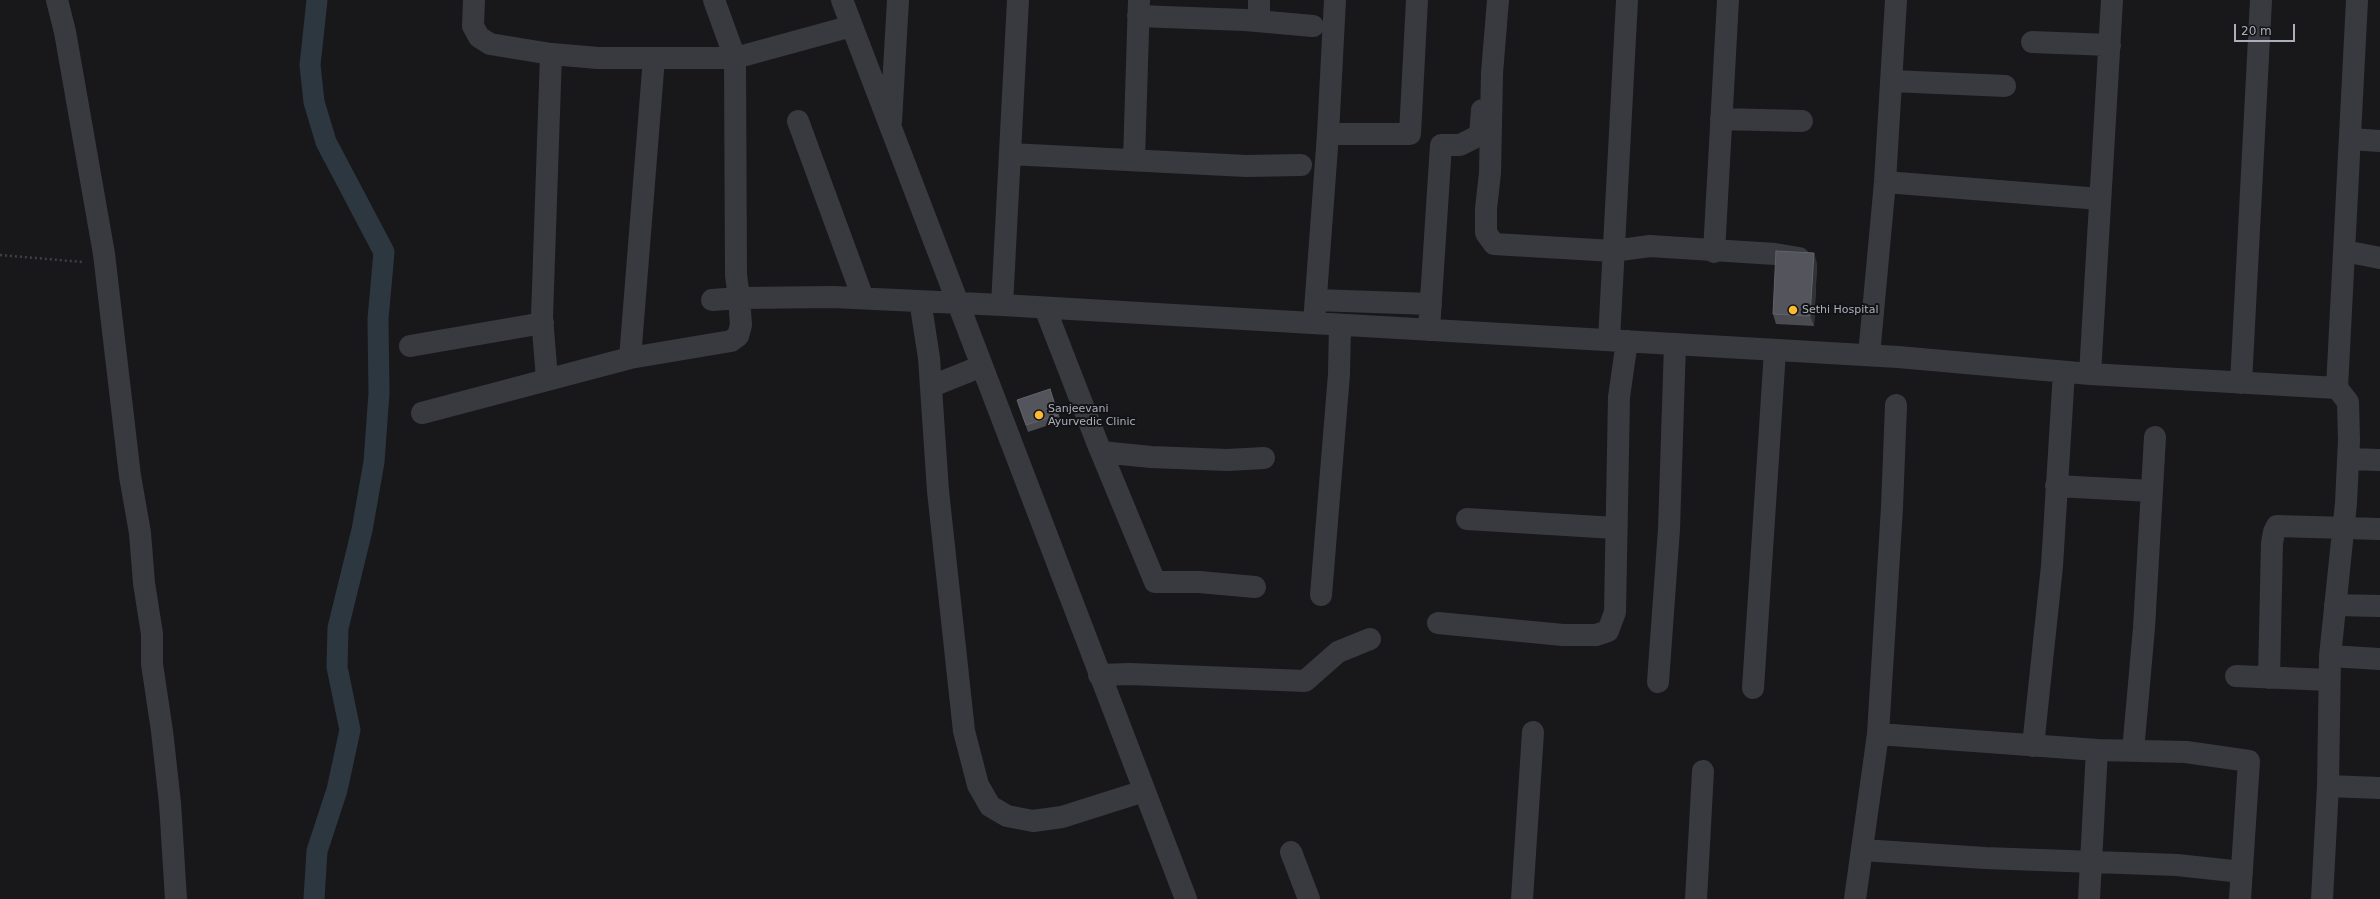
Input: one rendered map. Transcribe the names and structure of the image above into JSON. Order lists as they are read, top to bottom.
{
  "places": ["Sethi Hospital", "Sanjeevani Ayurvedic Clinic"],
  "scale_bar": "20 m"
}
